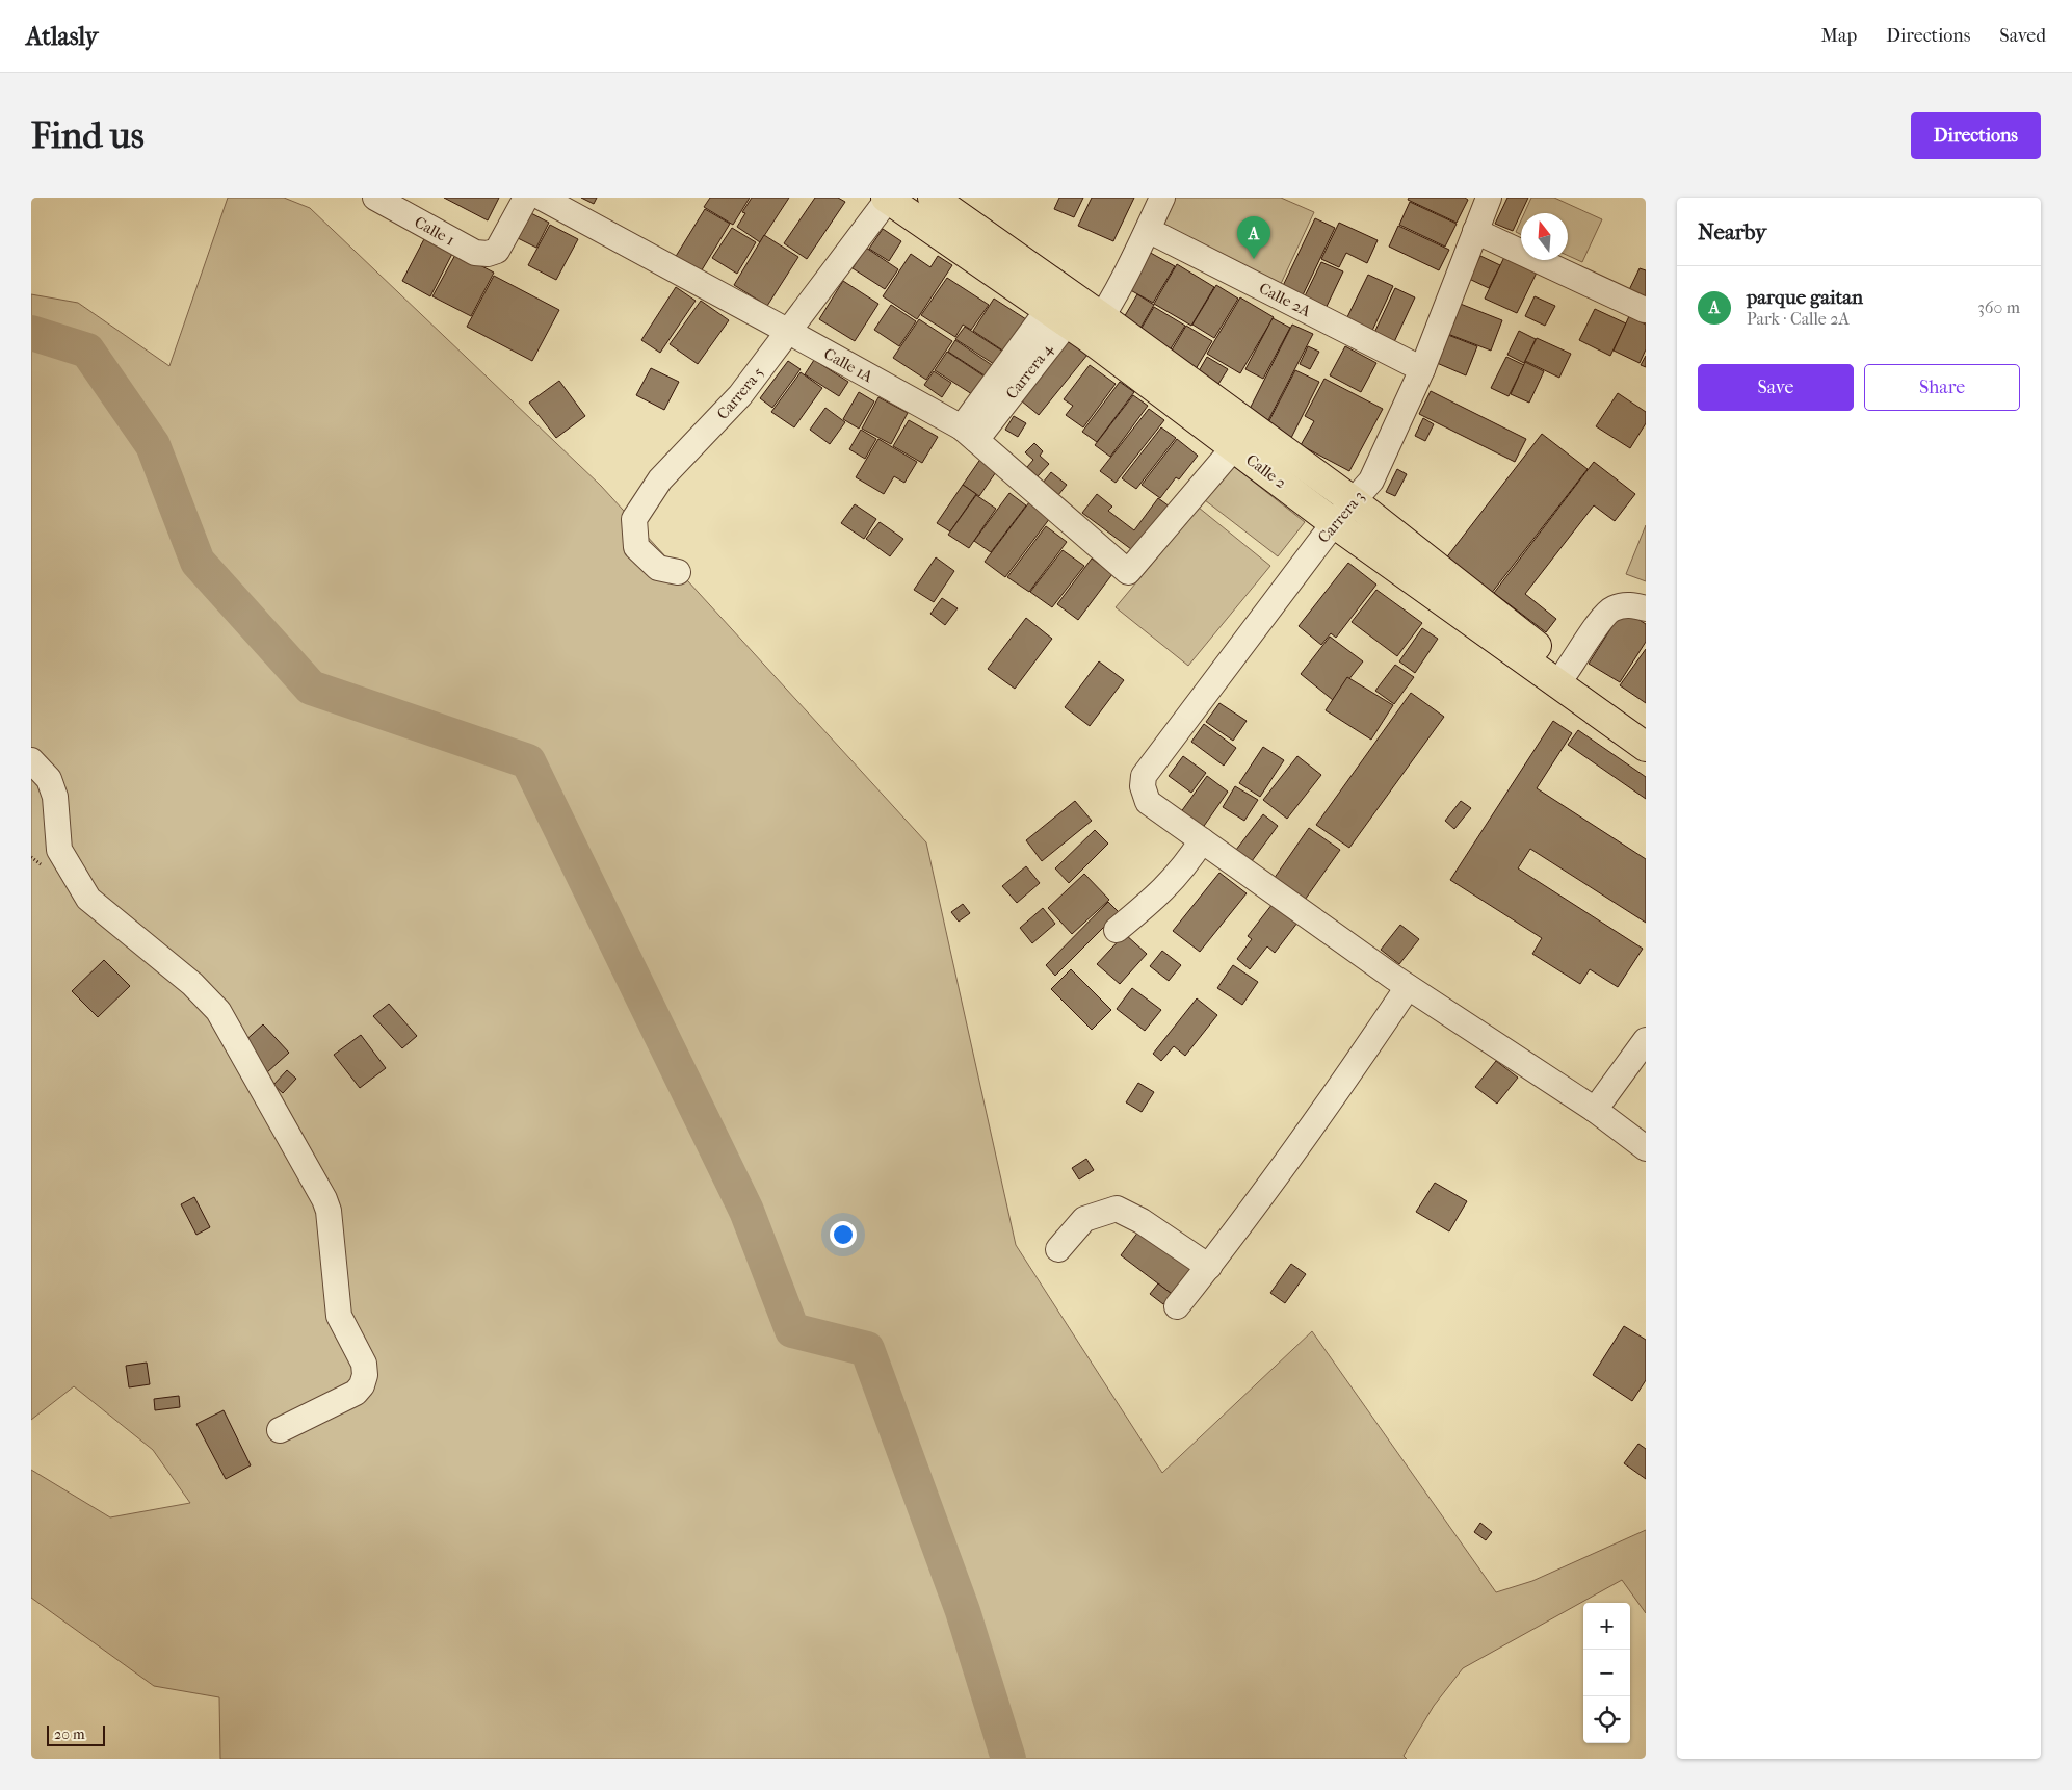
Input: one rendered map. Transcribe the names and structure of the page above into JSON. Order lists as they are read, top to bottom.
{
  "streets": {
    "main road": ["Calle 2"],
    "street": [
      "Calle 1",
      "Calle 2A",
      "Calle 1A",
      "Carrera 4",
      "Carrera 5",
      "Carrera 3"
    ]
  },
  "crossings": [
    ["Calle 2A", "Carrera 4"],
    ["Calle 2A", "Carrera 3"],
    ["Calle 1A", "Carrera 4"],
    ["Calle 1A", "Carrera 5"],
    ["Calle 1A", "Calle 2"],
    ["Carrera 4", "Calle 2"],
    ["Carrera 5", "Calle 2"],
    ["Calle 2", "Carrera 3"]
  ],
  "scale_bar": "20 m",
  "north": "top",
  "page": {
    "header": "Atlasly",
    "nav": ["Map", "Directions", "Saved"],
    "buttons": [
      "Directions",
      ["Save", "Share"]
    ],
    "title": "Find us",
    "heading": "Nearby",
    "pins": "A",
    "list": [
      {
        "mark": "A",
        "name": "parque gaitan",
        "note": "Park · Calle 2A",
        "value": "360 m"
      }
    ],
    "map_buttons": ["+", "−"],
    "scale": "20 m"
  }
}
